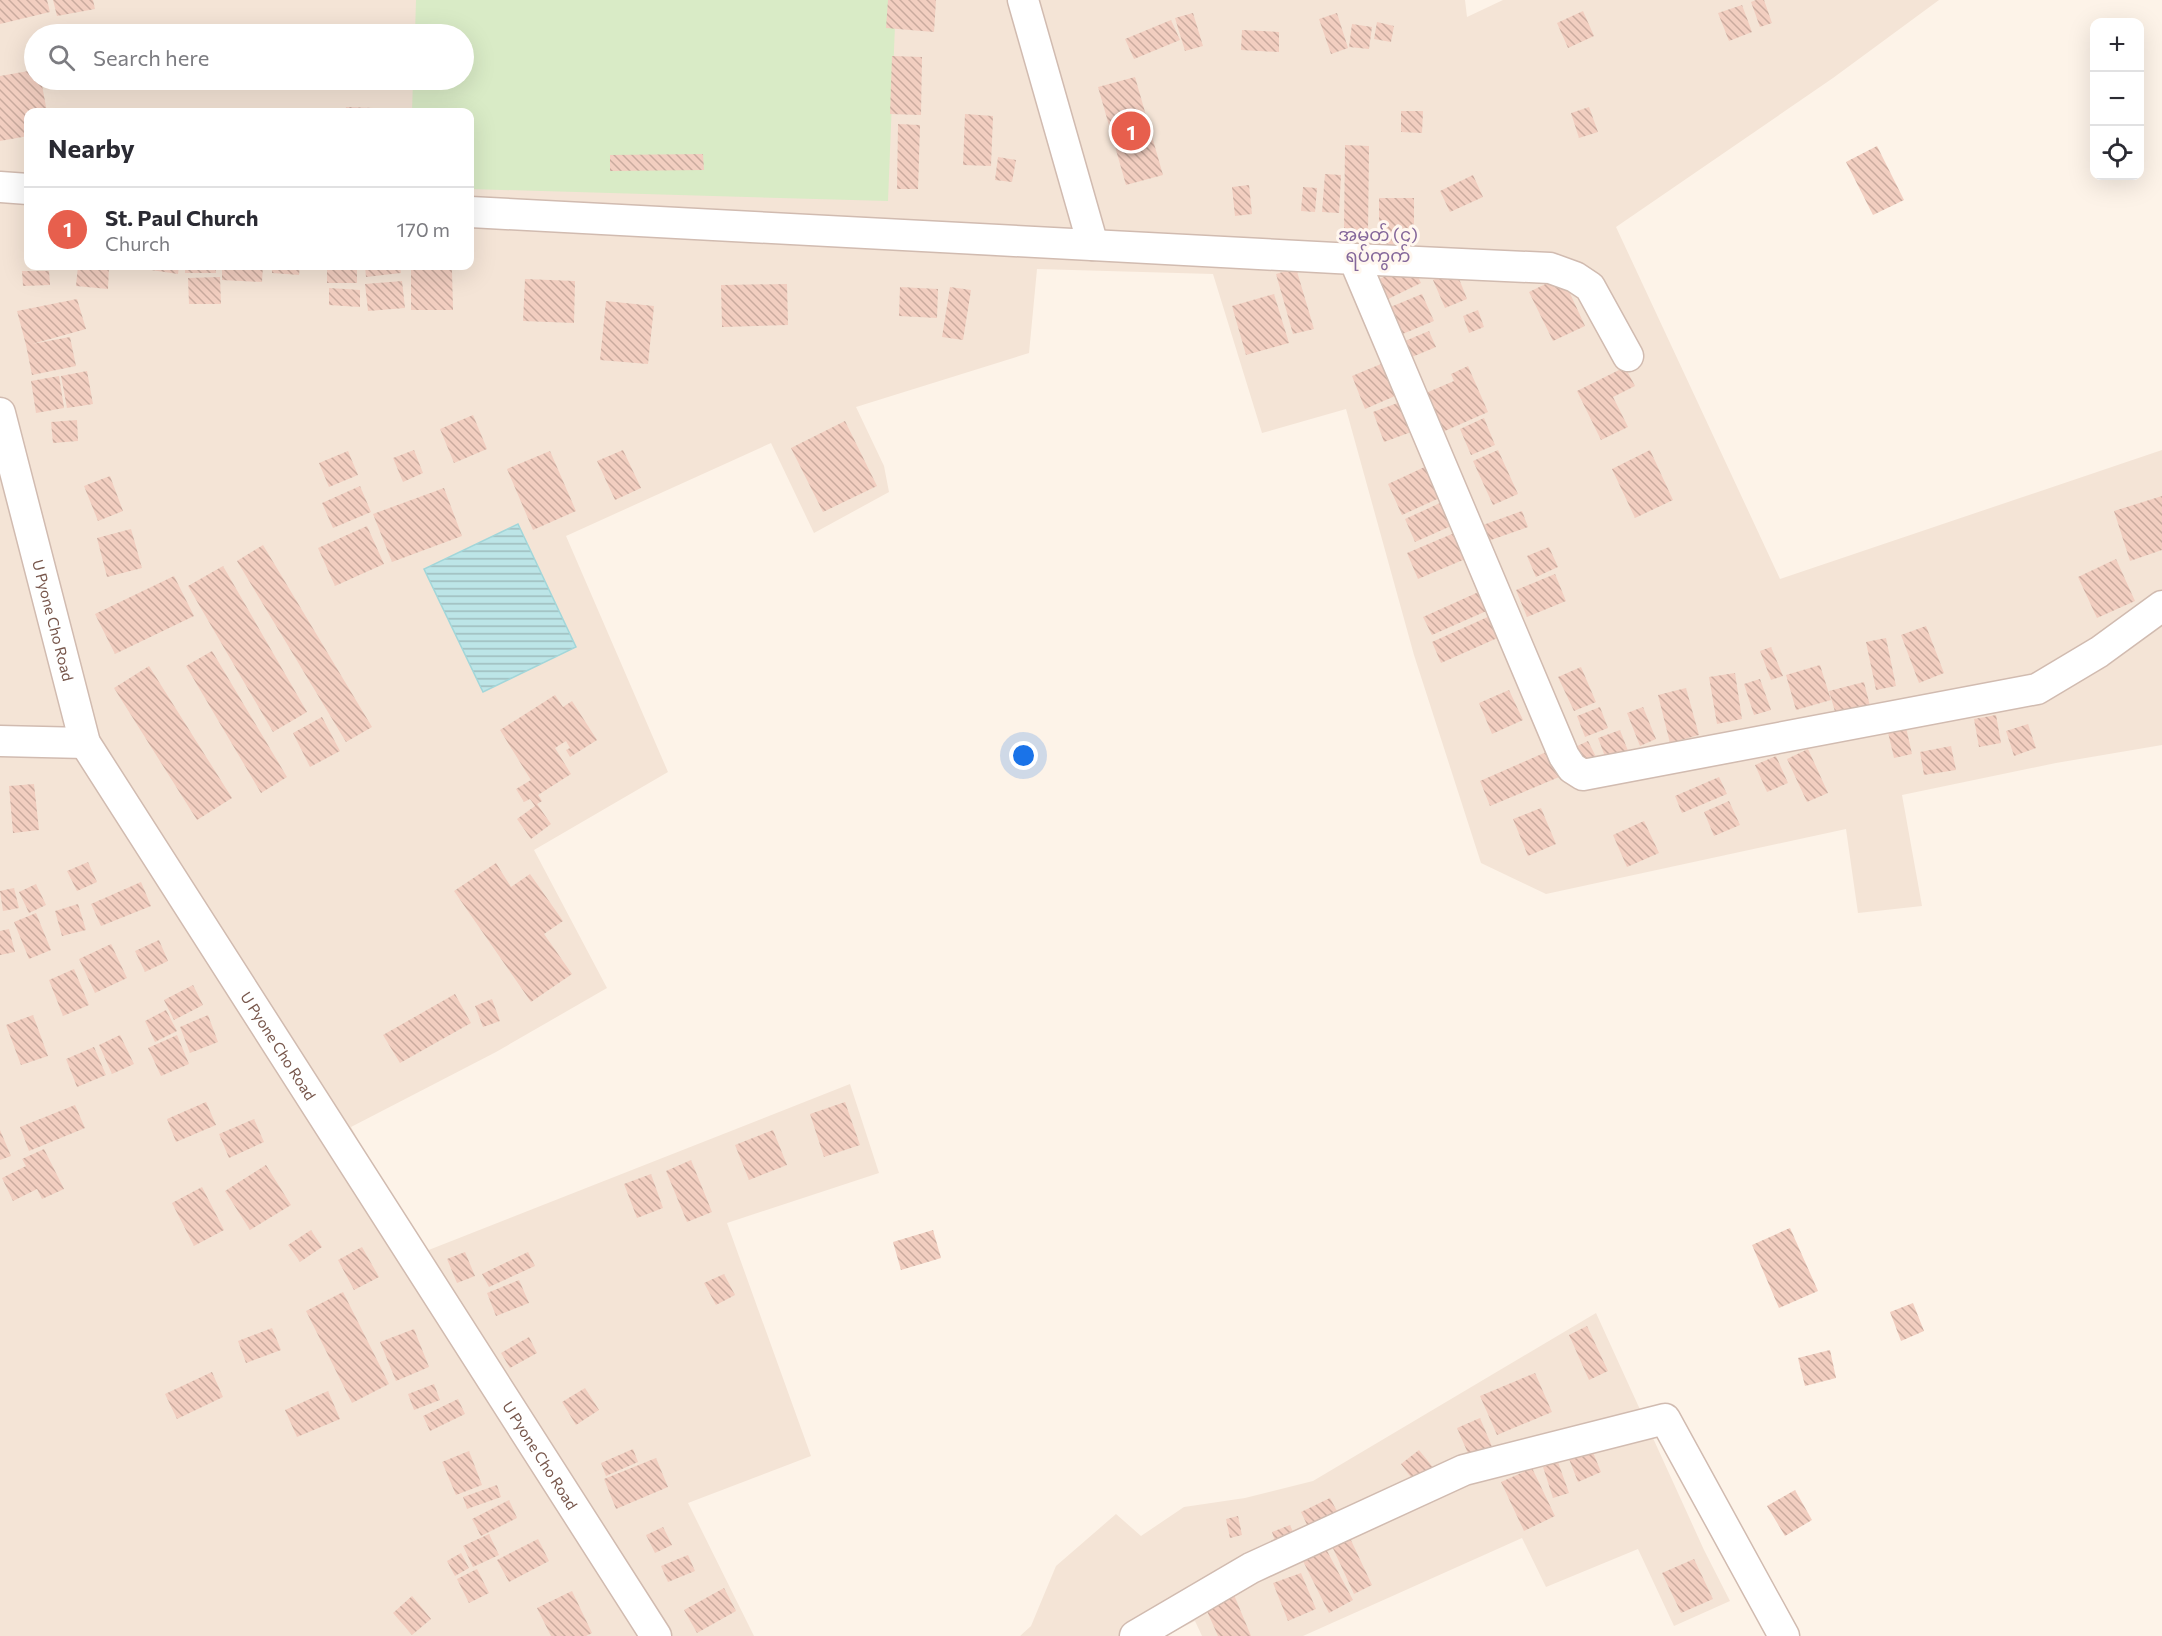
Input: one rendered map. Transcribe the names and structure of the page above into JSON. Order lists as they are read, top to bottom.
{
  "streets": {
    "street": ["U Pyone Cho Road"]
  },
  "districts": ["အမှတ် (၄) ရပ်ကွက်"],
  "page": {
    "map_buttons": ["+", "−"],
    "search": "Search here",
    "heading": "Nearby",
    "pins": "1",
    "list": [
      {
        "mark": "1",
        "name": "St. Paul Church",
        "note": "Church",
        "value": "170 m"
      }
    ]
  }
}
